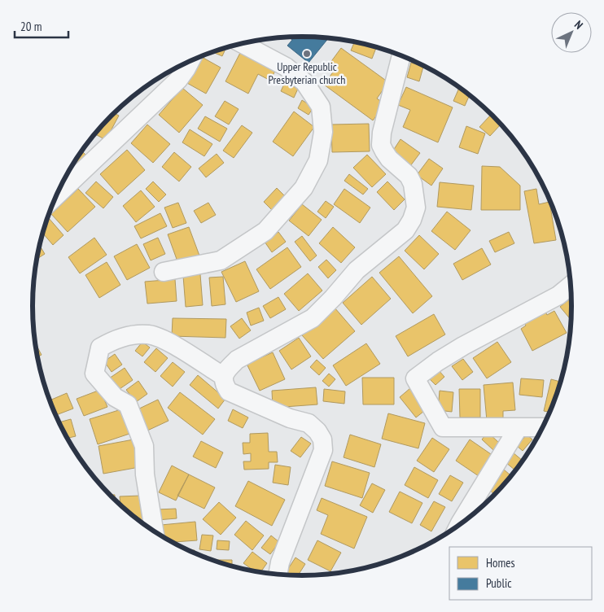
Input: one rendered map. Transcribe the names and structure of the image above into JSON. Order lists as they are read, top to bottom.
{
  "places": ["Upper Republic Presbyterian church"],
  "legend": ["Homes", "Public"],
  "scale_bar": "20 m",
  "north": "top right"
}
